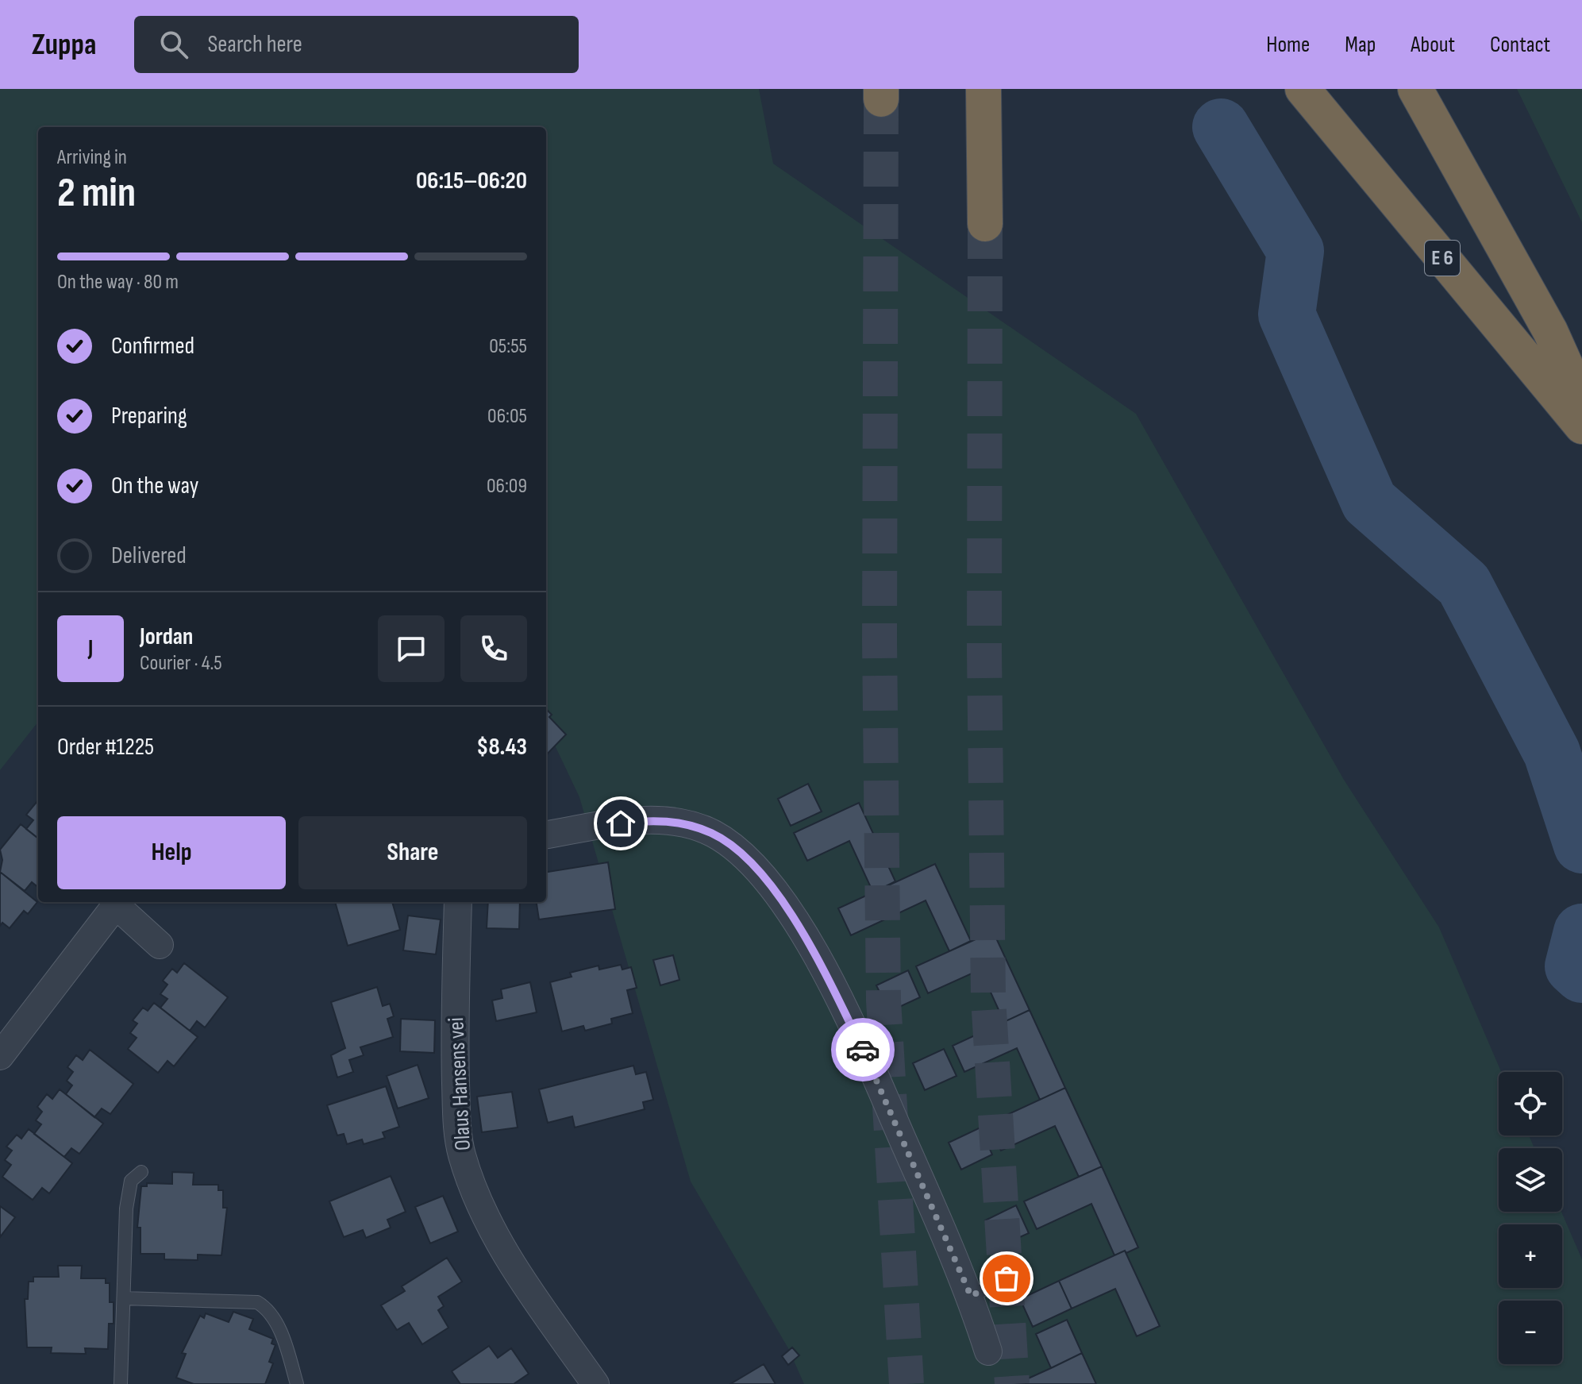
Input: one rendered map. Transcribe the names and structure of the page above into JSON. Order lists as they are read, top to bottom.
{
  "streets": {
    "highway": ["E 6"],
    "street": ["Olaus Hansens vei"]
  },
  "page": {
    "header": "Zuppa",
    "search": "Search here",
    "nav": [
      "Home",
      "Map",
      "About",
      "Contact"
    ],
    "heading": ["2 min", "Arriving in", "06:15–06:20"],
    "panel": [
      "Jordan",
      "Courier · 4.5",
      "Order #1225",
      "$8.43"
    ],
    "bar": "On the way · 80 m",
    "list": [
      ["Confirmed", "05:55"],
      ["Preparing", "06:05"],
      ["On the way", "06:09"],
      "Delivered"
    ],
    "round": "J",
    "buttons": ["Help", "Share"],
    "map_buttons": ["+", "−"]
  }
}
